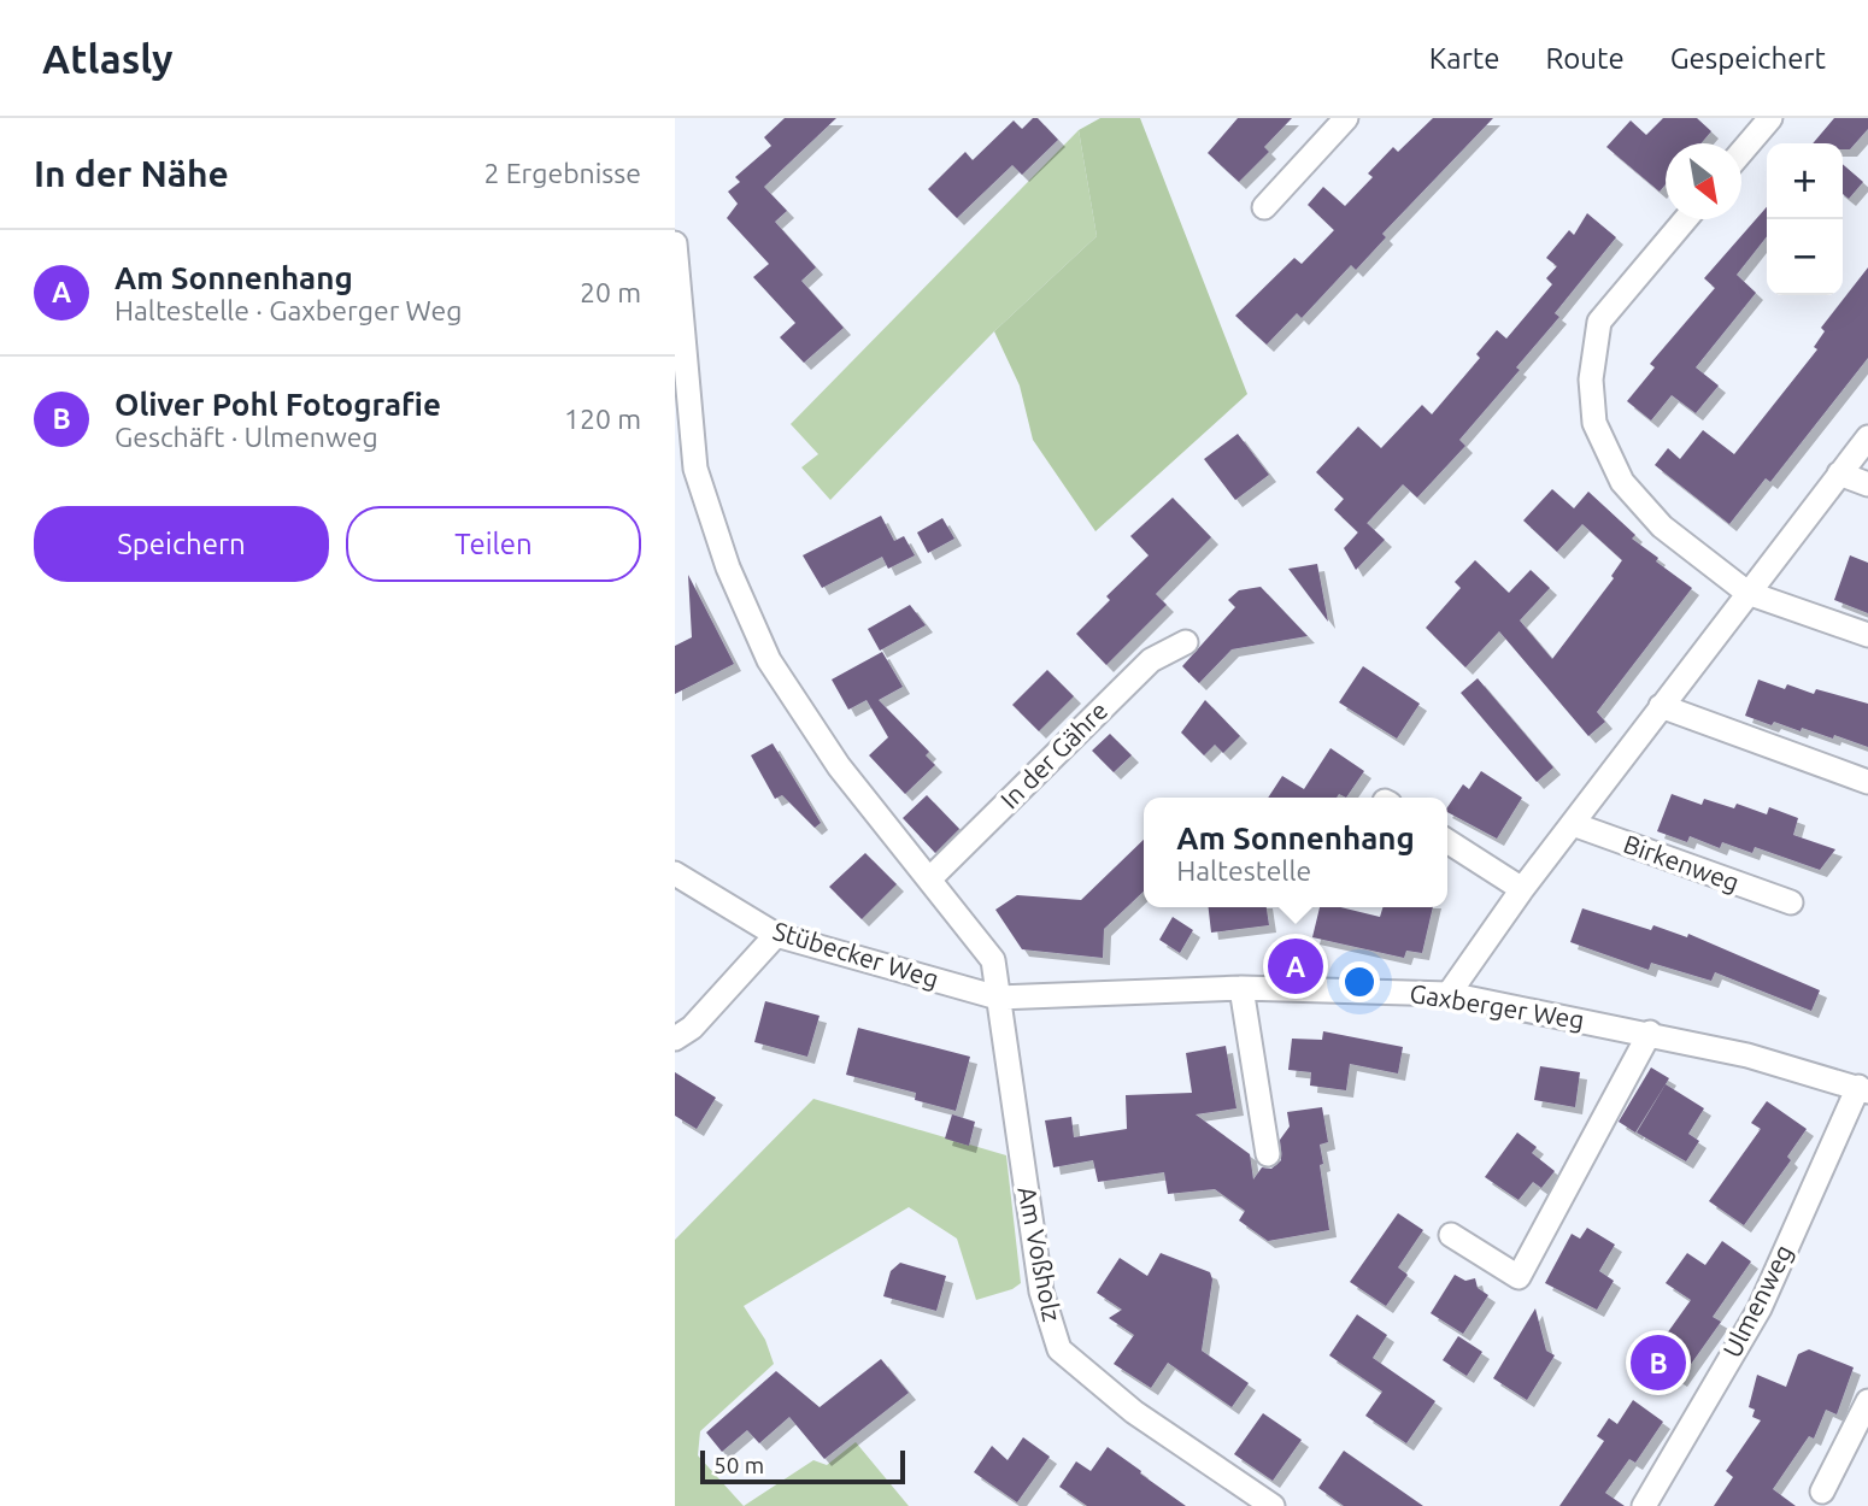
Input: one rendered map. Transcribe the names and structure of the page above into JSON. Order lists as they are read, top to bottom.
{
  "streets": {
    "street": [
      "In der Gähre",
      "Birkenweg",
      "Stübecker Weg",
      "Gaxberger Weg",
      "Am Voßholz",
      "Ulmenweg"
    ]
  },
  "crossings": [
    ["In der Gähre", "Am Voßholz"],
    ["Stübecker Weg", "Gaxberger Weg"],
    ["Stübecker Weg", "Am Voßholz"],
    ["Gaxberger Weg", "Am Voßholz"],
    ["Gaxberger Weg", "Ulmenweg"]
  ],
  "scale_bar": "50 m",
  "north": "bottom right",
  "page": {
    "header": "Atlasly",
    "nav": ["Karte", "Route", "Gespeichert"],
    "heading": ["In der Nähe", "2 Ergebnisse"],
    "map_buttons": ["+", "−"],
    "list": [
      {
        "mark": "A",
        "name": "Am Sonnenhang",
        "note": "Haltestelle · Gaxberger Weg",
        "value": "20 m"
      },
      {
        "mark": "B",
        "name": "Oliver Pohl Fotografie",
        "note": "Geschäft · Ulmenweg",
        "value": "120 m"
      }
    ],
    "buttons": ["Speichern", "Teilen"],
    "popup": ["Am Sonnenhang", "Haltestelle"],
    "pins": ["A", "B"],
    "scale": "50 m"
  }
}
